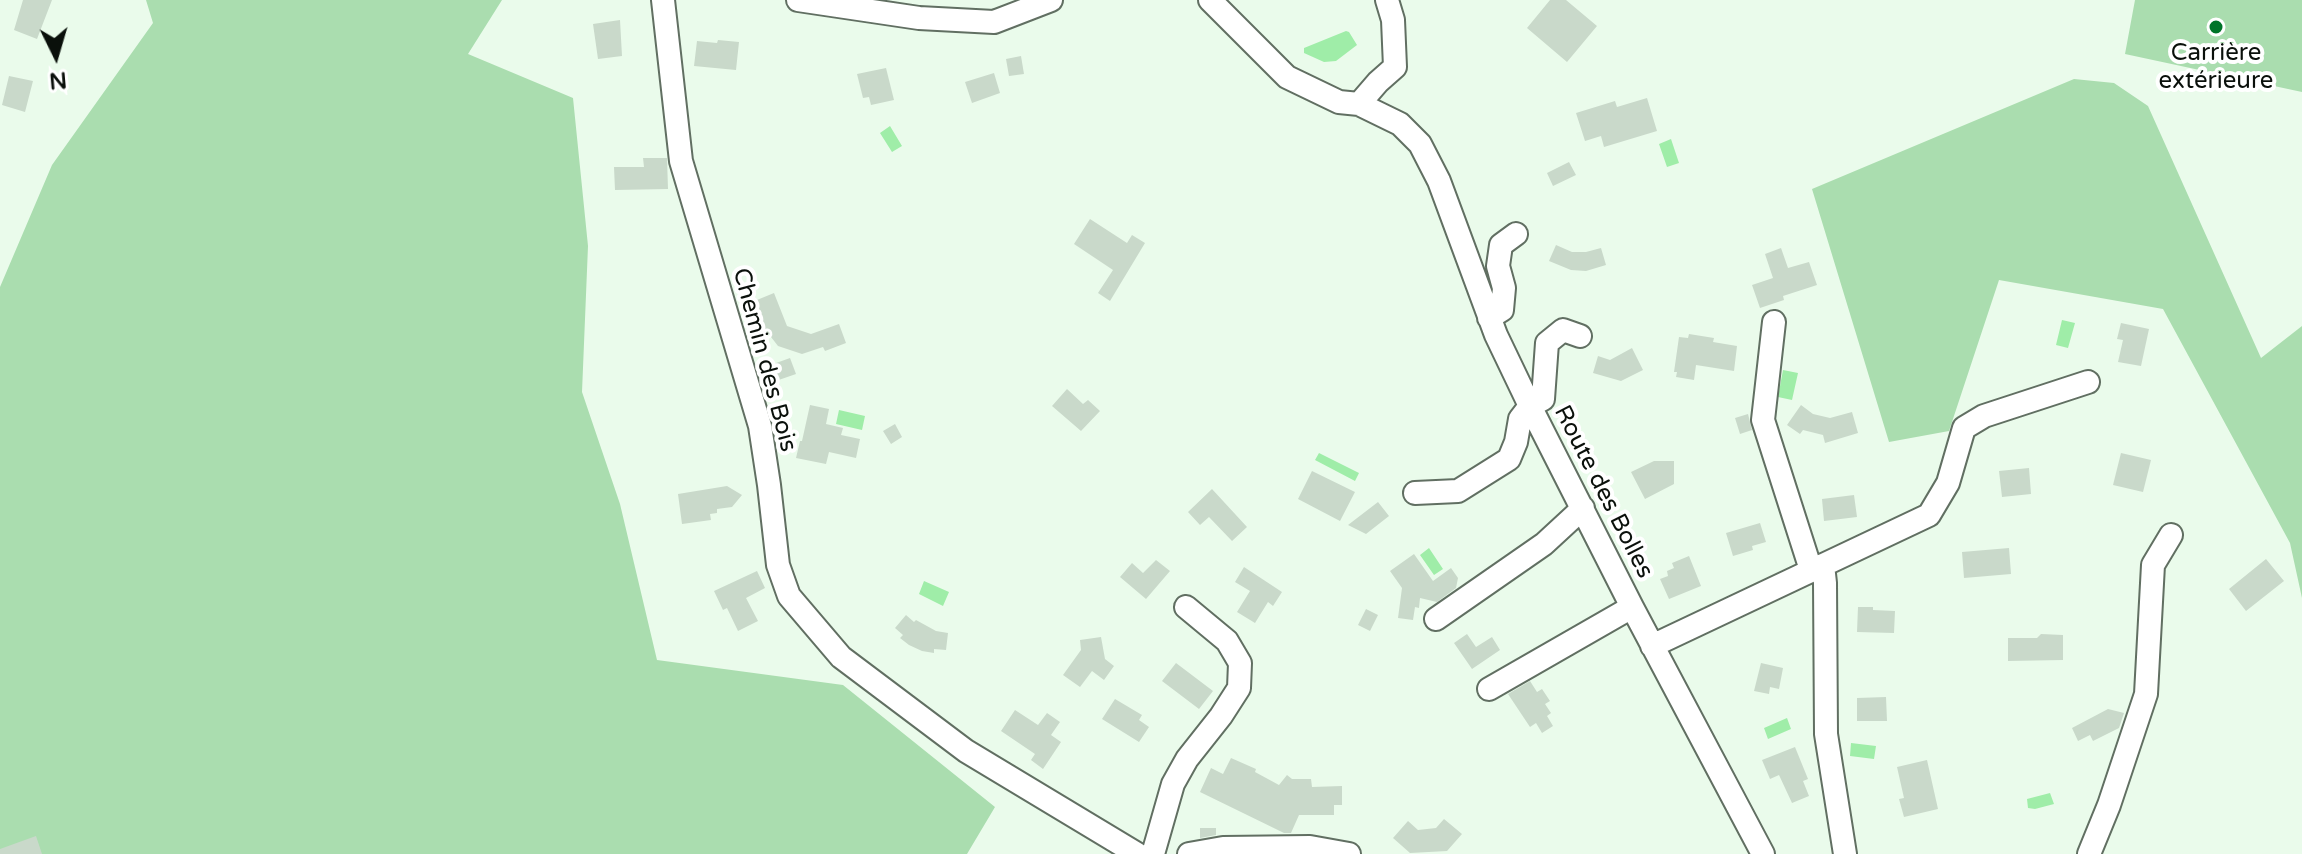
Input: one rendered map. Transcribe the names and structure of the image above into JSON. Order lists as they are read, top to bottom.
{
  "streets": {
    "street": ["Chemin des Bois", "Route des Bolles"]
  },
  "places": ["Carrière extérieure"],
  "north": "bottom"
}
